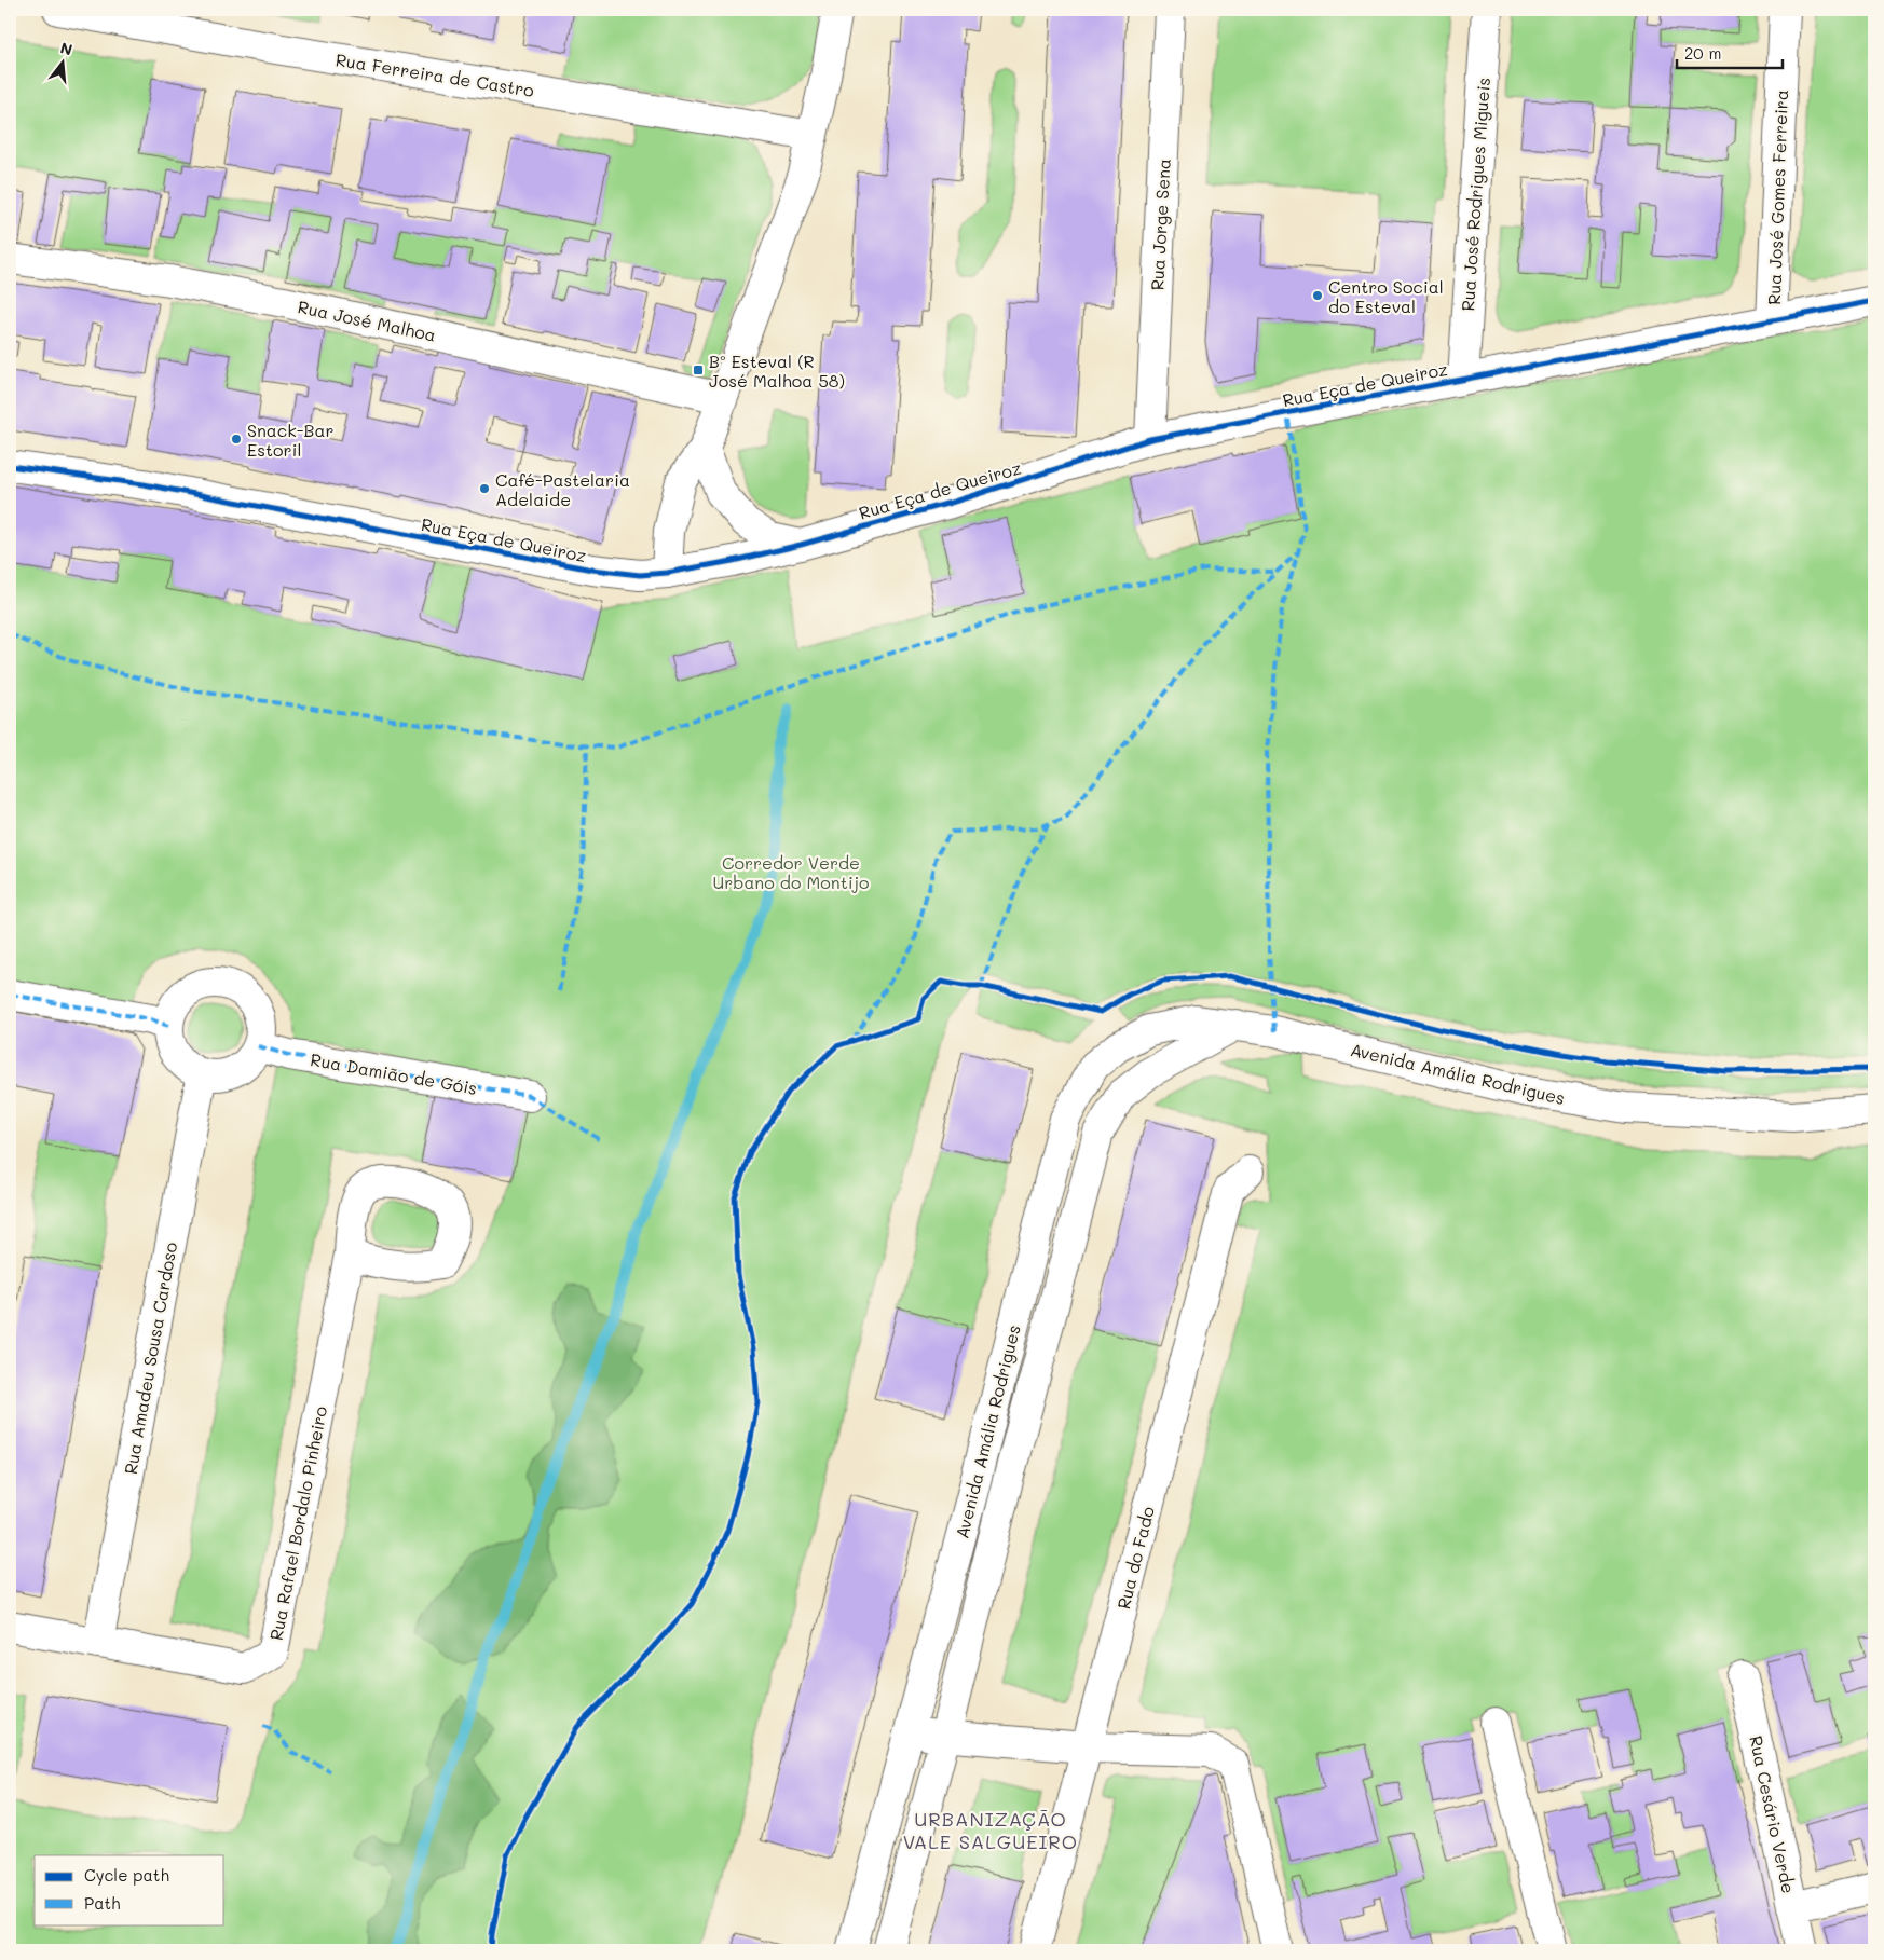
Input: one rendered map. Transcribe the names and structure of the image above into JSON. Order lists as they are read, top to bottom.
{
  "streets": {
    "street": [
      "Rua Ferreira de Castro",
      "Rua José Rodrigues Migueis",
      "Rua José Gomes Ferreira",
      "Rua Jorge Sena",
      "Rua José Malhoa",
      "Rua Eça de Queiroz",
      "Rua Damião de Góis",
      "Avenida Amália Rodrigues",
      "Rua Amadeu Sousa Cardoso",
      "Rua Rafael Bordalo Pinheiro",
      "Rua do Fado",
      "Rua Cesário Verde"
    ]
  },
  "crossings": [
    ["Rua José Rodrigues Migueis", "Rua Eça de Queiroz"],
    ["Rua José Gomes Ferreira", "Rua Eça de Queiroz"],
    ["Rua Jorge Sena", "Rua Eça de Queiroz"],
    ["Rua Damião de Góis", "Rua Amadeu Sousa Cardoso"],
    ["Rua Amadeu Sousa Cardoso", "Rua Rafael Bordalo Pinheiro"]
  ],
  "districts": ["URBANIZAÇÃO VALE SALGUEIRO"],
  "parks": ["Corredor Verde Urbano do Montijo"],
  "places": {
    "other": ["Centro Social do Esteval", "Snack-Bar Estoril", "Café-Pastelaria Adelaide"],
    "transit": ["Bº Esteval (R José Malhoa 58)"]
  },
  "legend": ["Cycle path", "Path"],
  "scale_bar": "20 m",
  "north": "top"
}
